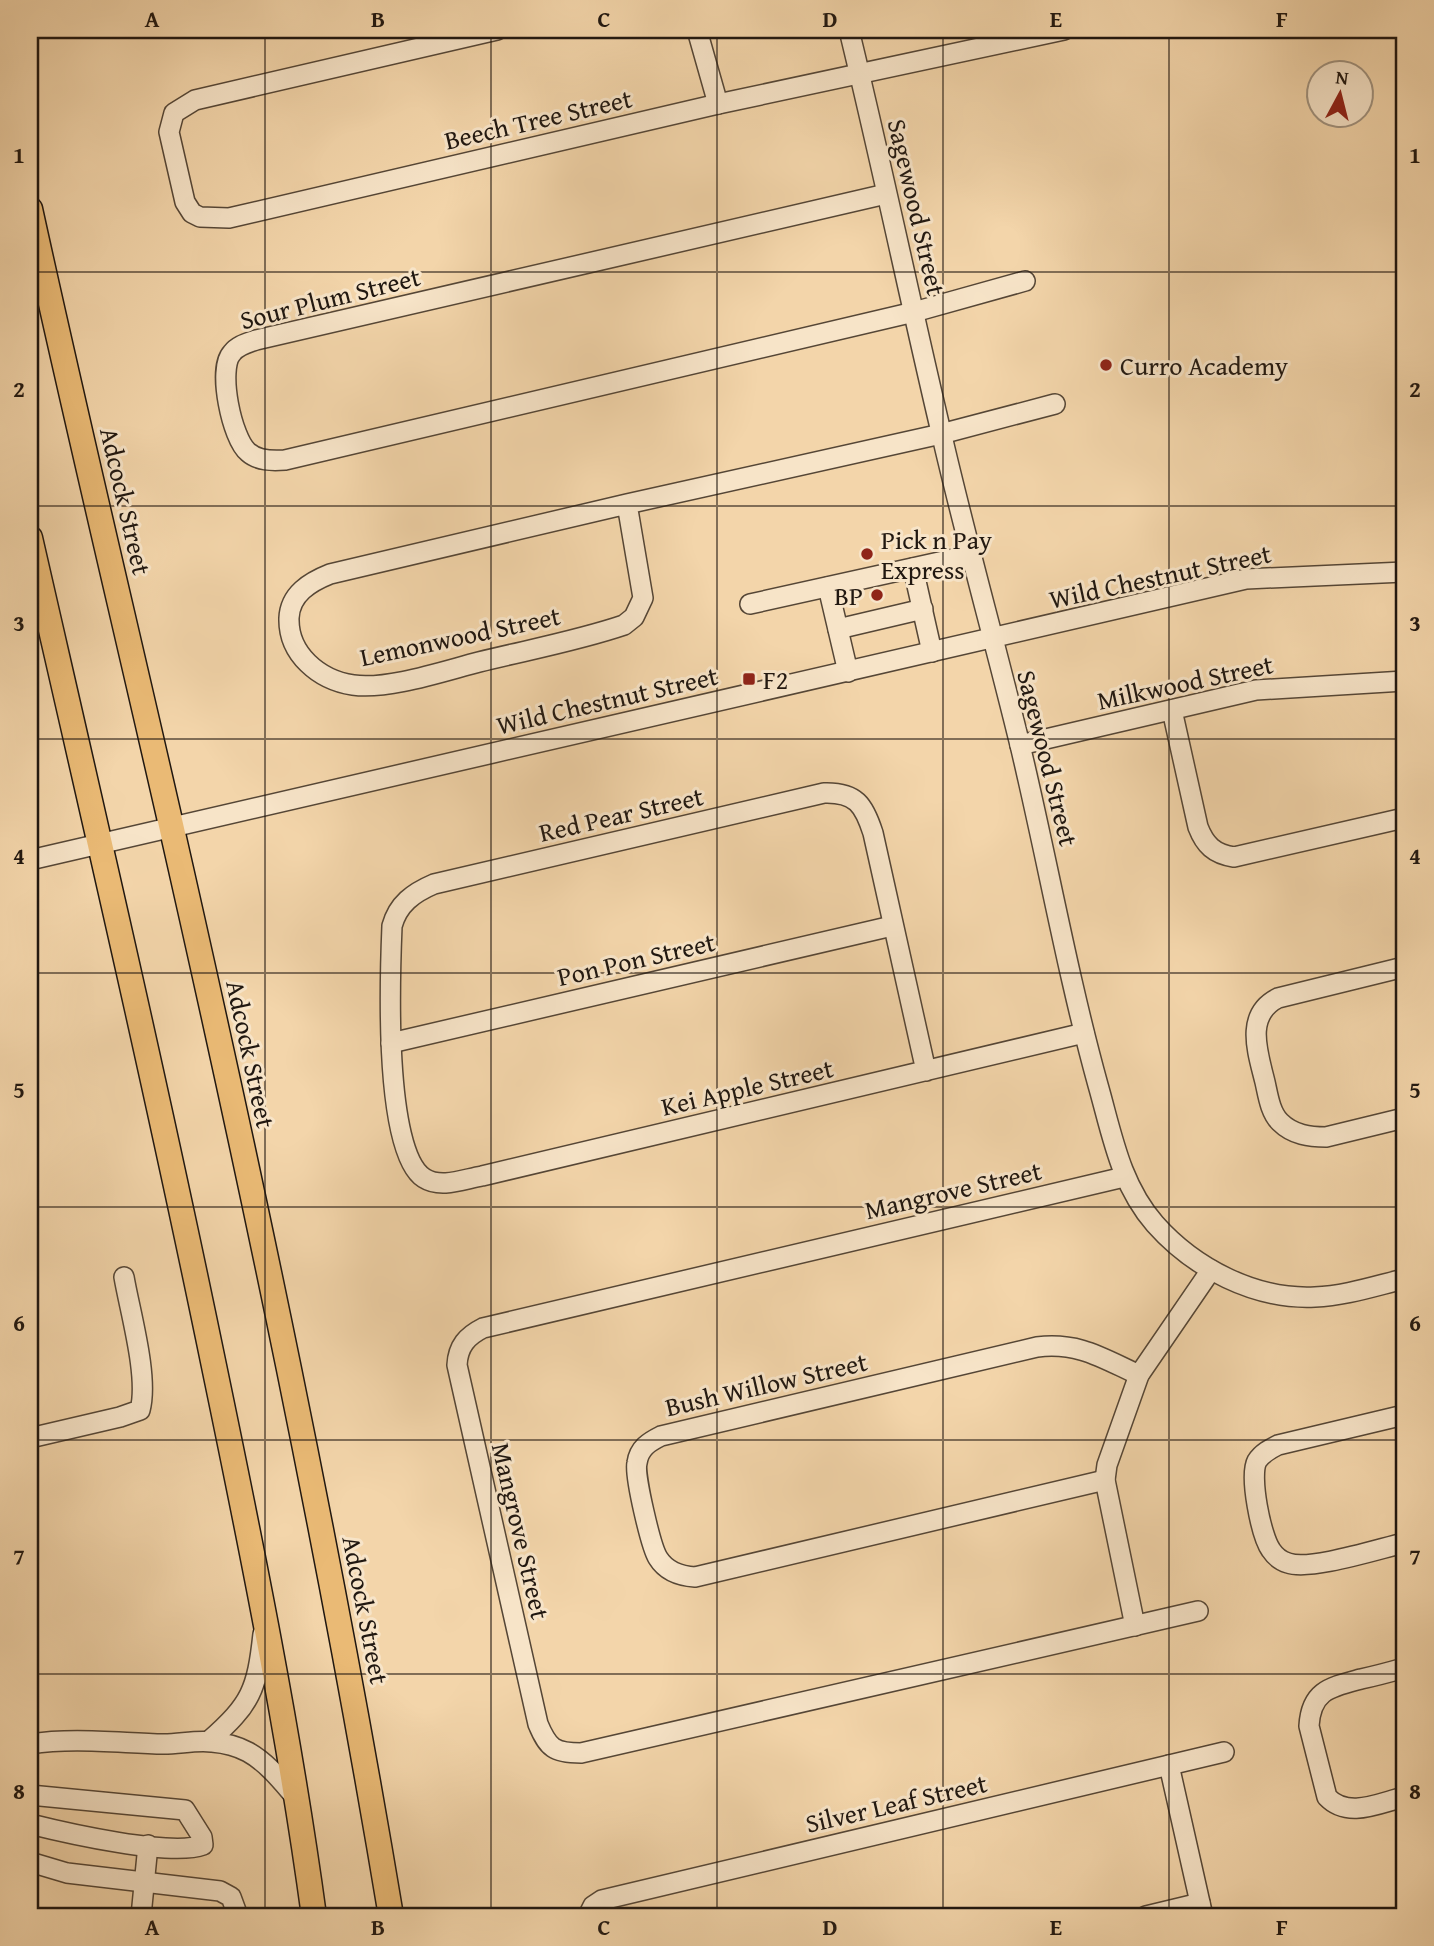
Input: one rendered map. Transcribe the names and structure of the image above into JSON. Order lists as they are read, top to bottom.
{
  "streets": {
    "main road": ["Adcock Street"],
    "street": [
      "Beech Tree Street",
      "Sagewood Street",
      "Sour Plum Street",
      "Wild Chestnut Street",
      "Lemonwood Street",
      "Milkwood Street",
      "Red Pear Street",
      "Pon Pon Street",
      "Kei Apple Street",
      "Mangrove Street",
      "Bush Willow Street",
      "Silver Leaf Street"
    ]
  },
  "crossings": [
    ["Beech Tree Street", "Sagewood Street"],
    ["Sagewood Street", "Sour Plum Street"],
    ["Sagewood Street", "Wild Chestnut Street"],
    ["Sagewood Street", "Lemonwood Street"],
    ["Sagewood Street", "Milkwood Street"],
    ["Sagewood Street", "Kei Apple Street"],
    ["Sagewood Street", "Mangrove Street"],
    ["Adcock Street", "Wild Chestnut Street"],
    ["Red Pear Street", "Pon Pon Street"],
    ["Red Pear Street", "Kei Apple Street"]
  ],
  "places": {
    "other": ["Curro Academy", "Pick n Pay Express", "BP"],
    "transit": ["F2"]
  },
  "north": "top",
  "grid": {
    "columns": [
      "A",
      "B",
      "C",
      "D",
      "E",
      "F"
    ],
    "rows": [
      "1",
      "2",
      "3",
      "4",
      "5",
      "6",
      "7",
      "8"
    ]
  }
}
